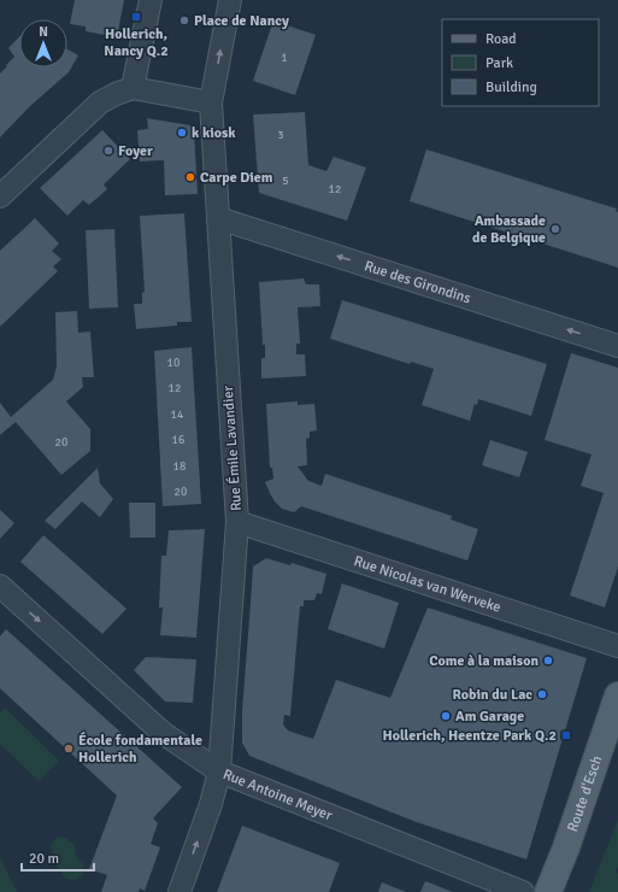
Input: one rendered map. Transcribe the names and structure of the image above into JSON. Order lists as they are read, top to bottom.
{
  "streets": {
    "main road": ["Route d'Esch"],
    "street": [
      "Rue des Girondins",
      "Rue Émile Lavandier",
      "Rue Nicolas van Werveke",
      "Rue Antoine Meyer"
    ]
  },
  "crossings": [
    ["Rue des Girondins", "Rue Émile Lavandier"],
    ["Rue Émile Lavandier", "Rue Nicolas van Werveke"],
    ["Rue Émile Lavandier", "Rue Antoine Meyer"]
  ],
  "one_way": ["Rue des Girondins", "Rue Antoine Meyer"],
  "places": {
    "transit": ["Hollerich, Nancy Q.2", "Hollerich, Heentze Park Q.2"],
    "other": [
      "Place de Nancy",
      "k kiosk",
      "Foyer",
      "Carpe Diem",
      "Ambassade de Belgique",
      "Come à la maison",
      "Robin du Lac",
      "Am Garage",
      "École fondamentale Hollerich"
    ]
  },
  "house_numbers": [
    "1",
    "3",
    "5",
    "12",
    "10",
    "12",
    "14",
    "16",
    "20",
    "18",
    "20"
  ],
  "legend": ["Road", "Park", "Building"],
  "scale_bar": "20 m",
  "north": "top"
}
